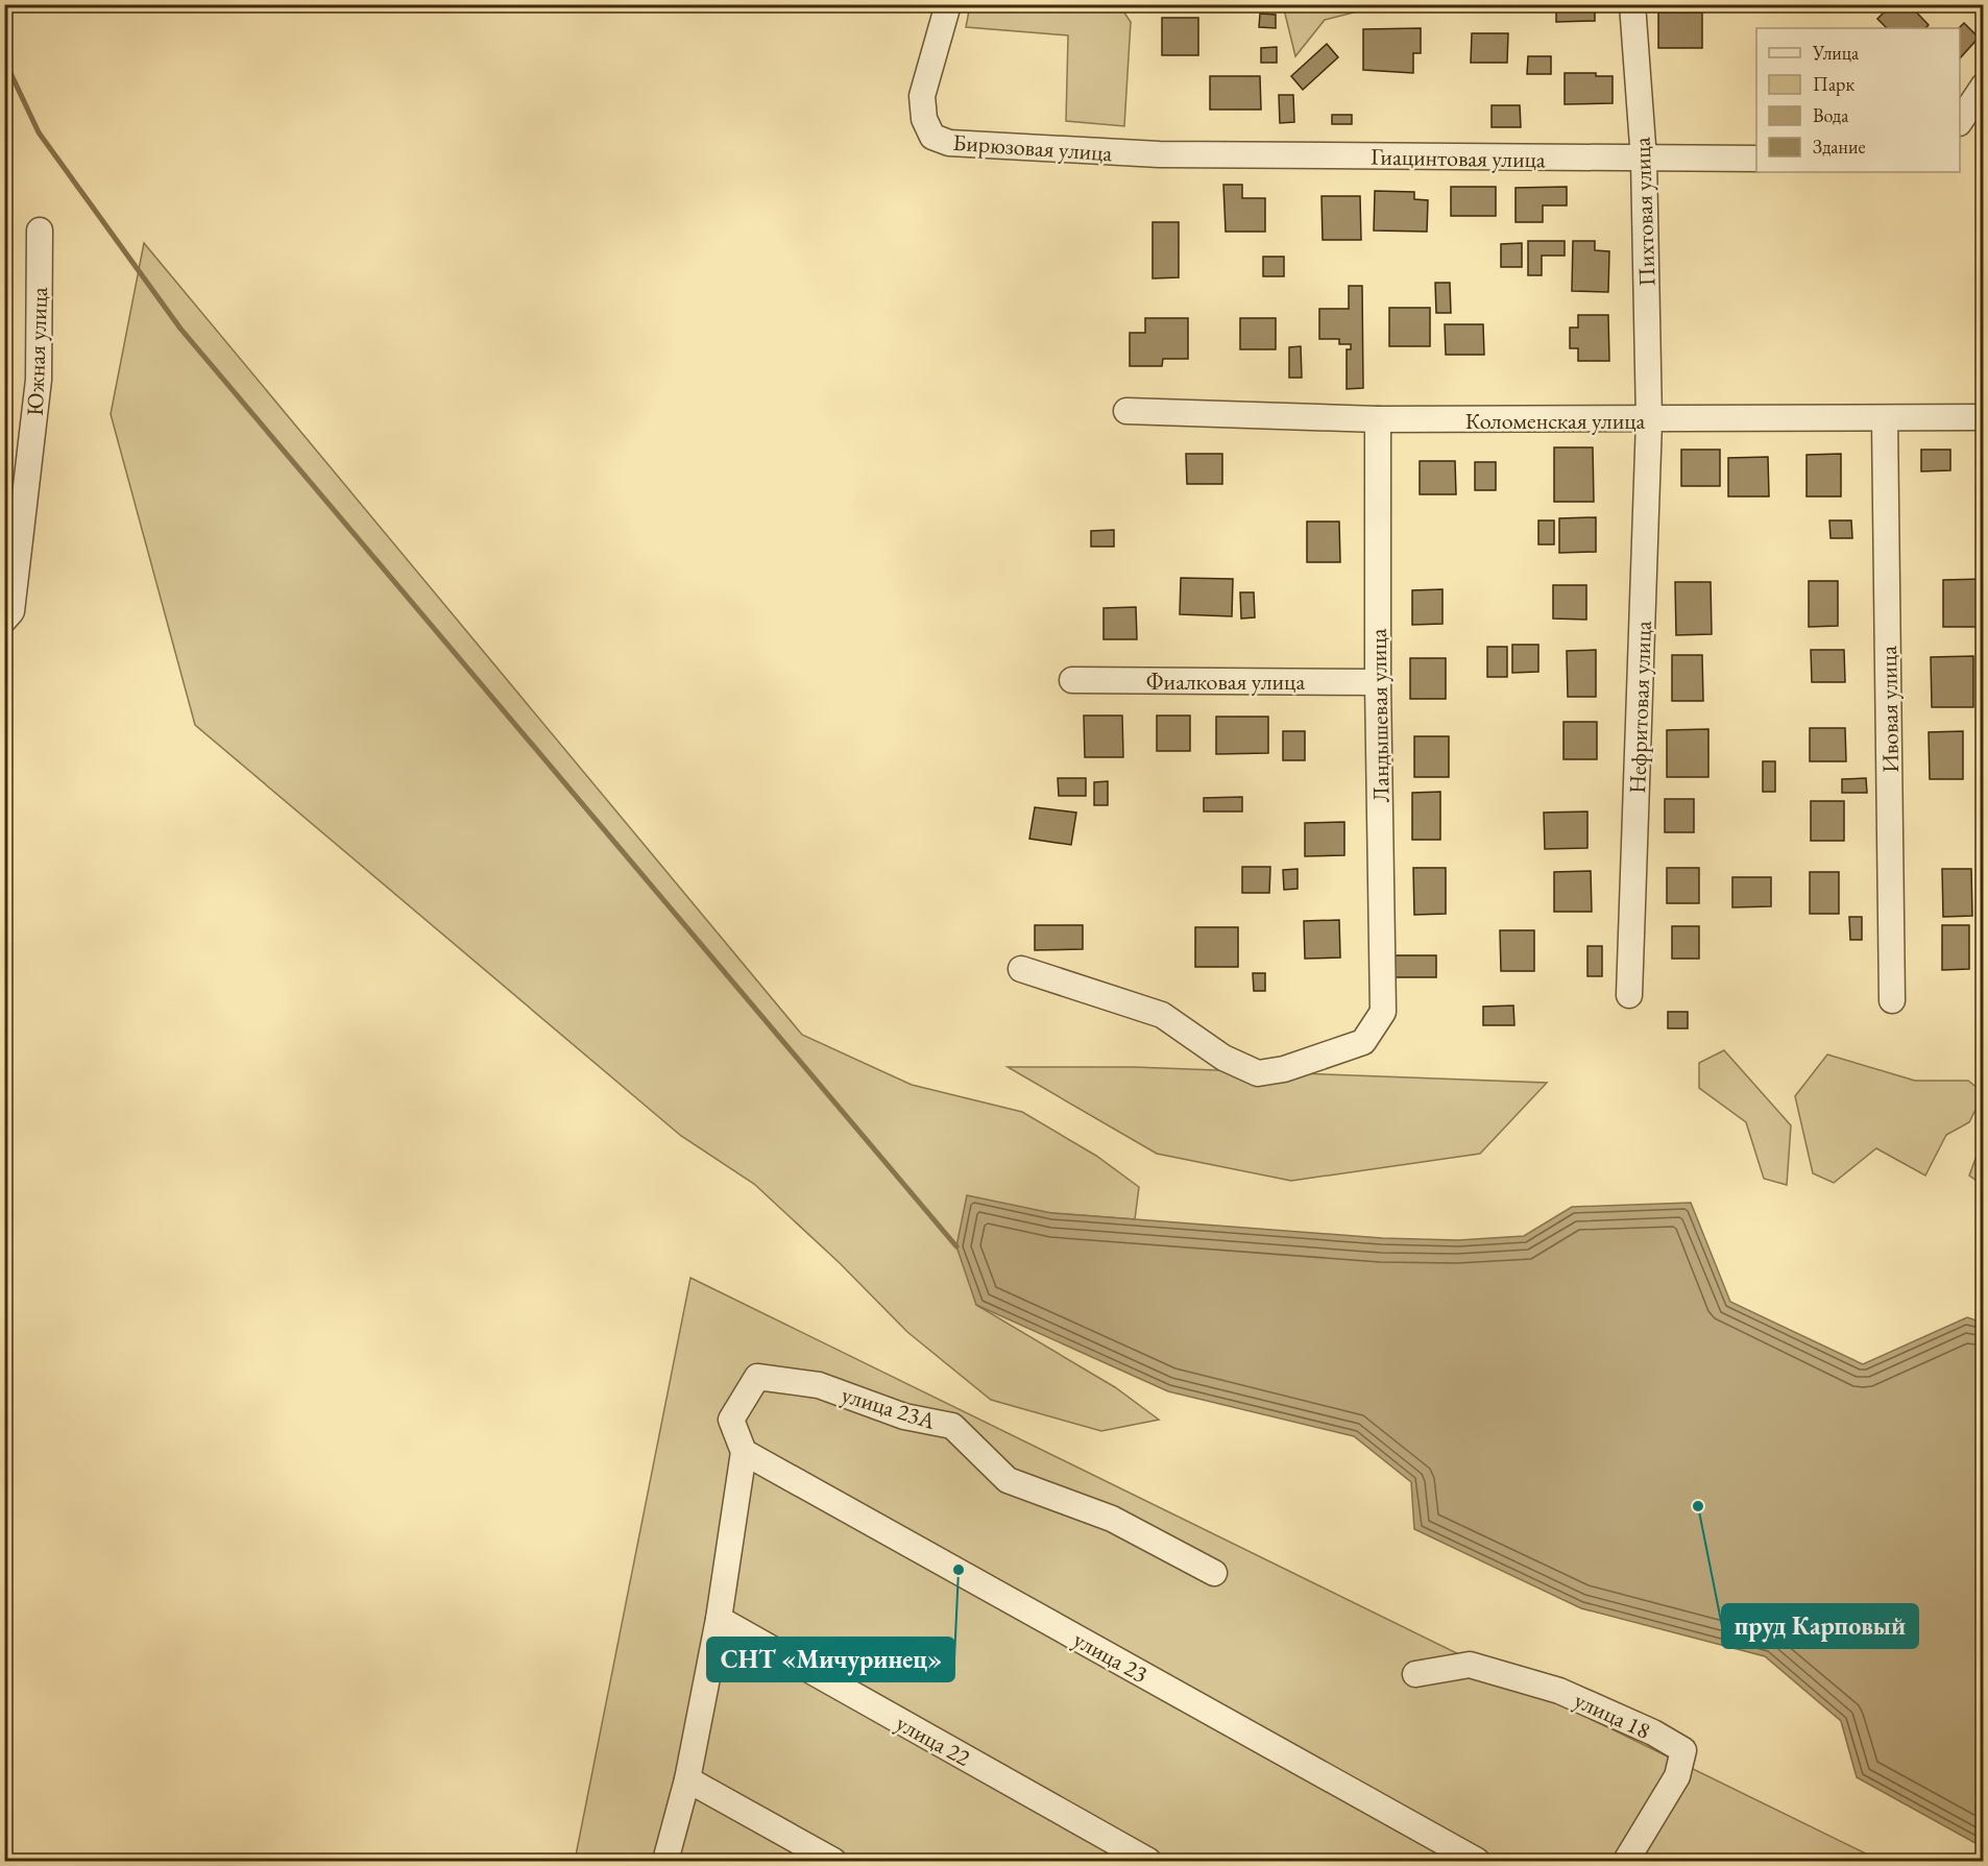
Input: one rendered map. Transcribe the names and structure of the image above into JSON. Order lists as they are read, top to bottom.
{
  "streets": {
    "street": [
      "Бирюзовая улица",
      "Гиацинтовая улица",
      "Пихтовая улица",
      "Южная улица",
      "Коломенская улица",
      "Фиалковая улица",
      "Нефритовая улица",
      "Ивовая улица",
      "Ландышевая улица",
      "улица 23А",
      "улица 23",
      "улица 18",
      "улица 22"
    ]
  },
  "crossings": [
    ["Бирюзовая улица", "Гиацинтовая улица"],
    ["Гиацинтовая улица", "Пихтовая улица"],
    ["Пихтовая улица", "Коломенская улица"],
    ["Пихтовая улица", "Нефритовая улица"],
    ["Коломенская улица", "Нефритовая улица"],
    ["Коломенская улица", "Ивовая улица"],
    ["Коломенская улица", "Ландышевая улица"],
    ["Фиалковая улица", "Ландышевая улица"],
    ["улица 23А", "улица 23"]
  ],
  "places": ["пруд Карповый", "СНТ «Мичуринец»"],
  "legend": [
    "Улица",
    "Парк",
    "Вода",
    "Здание"
  ]
}
